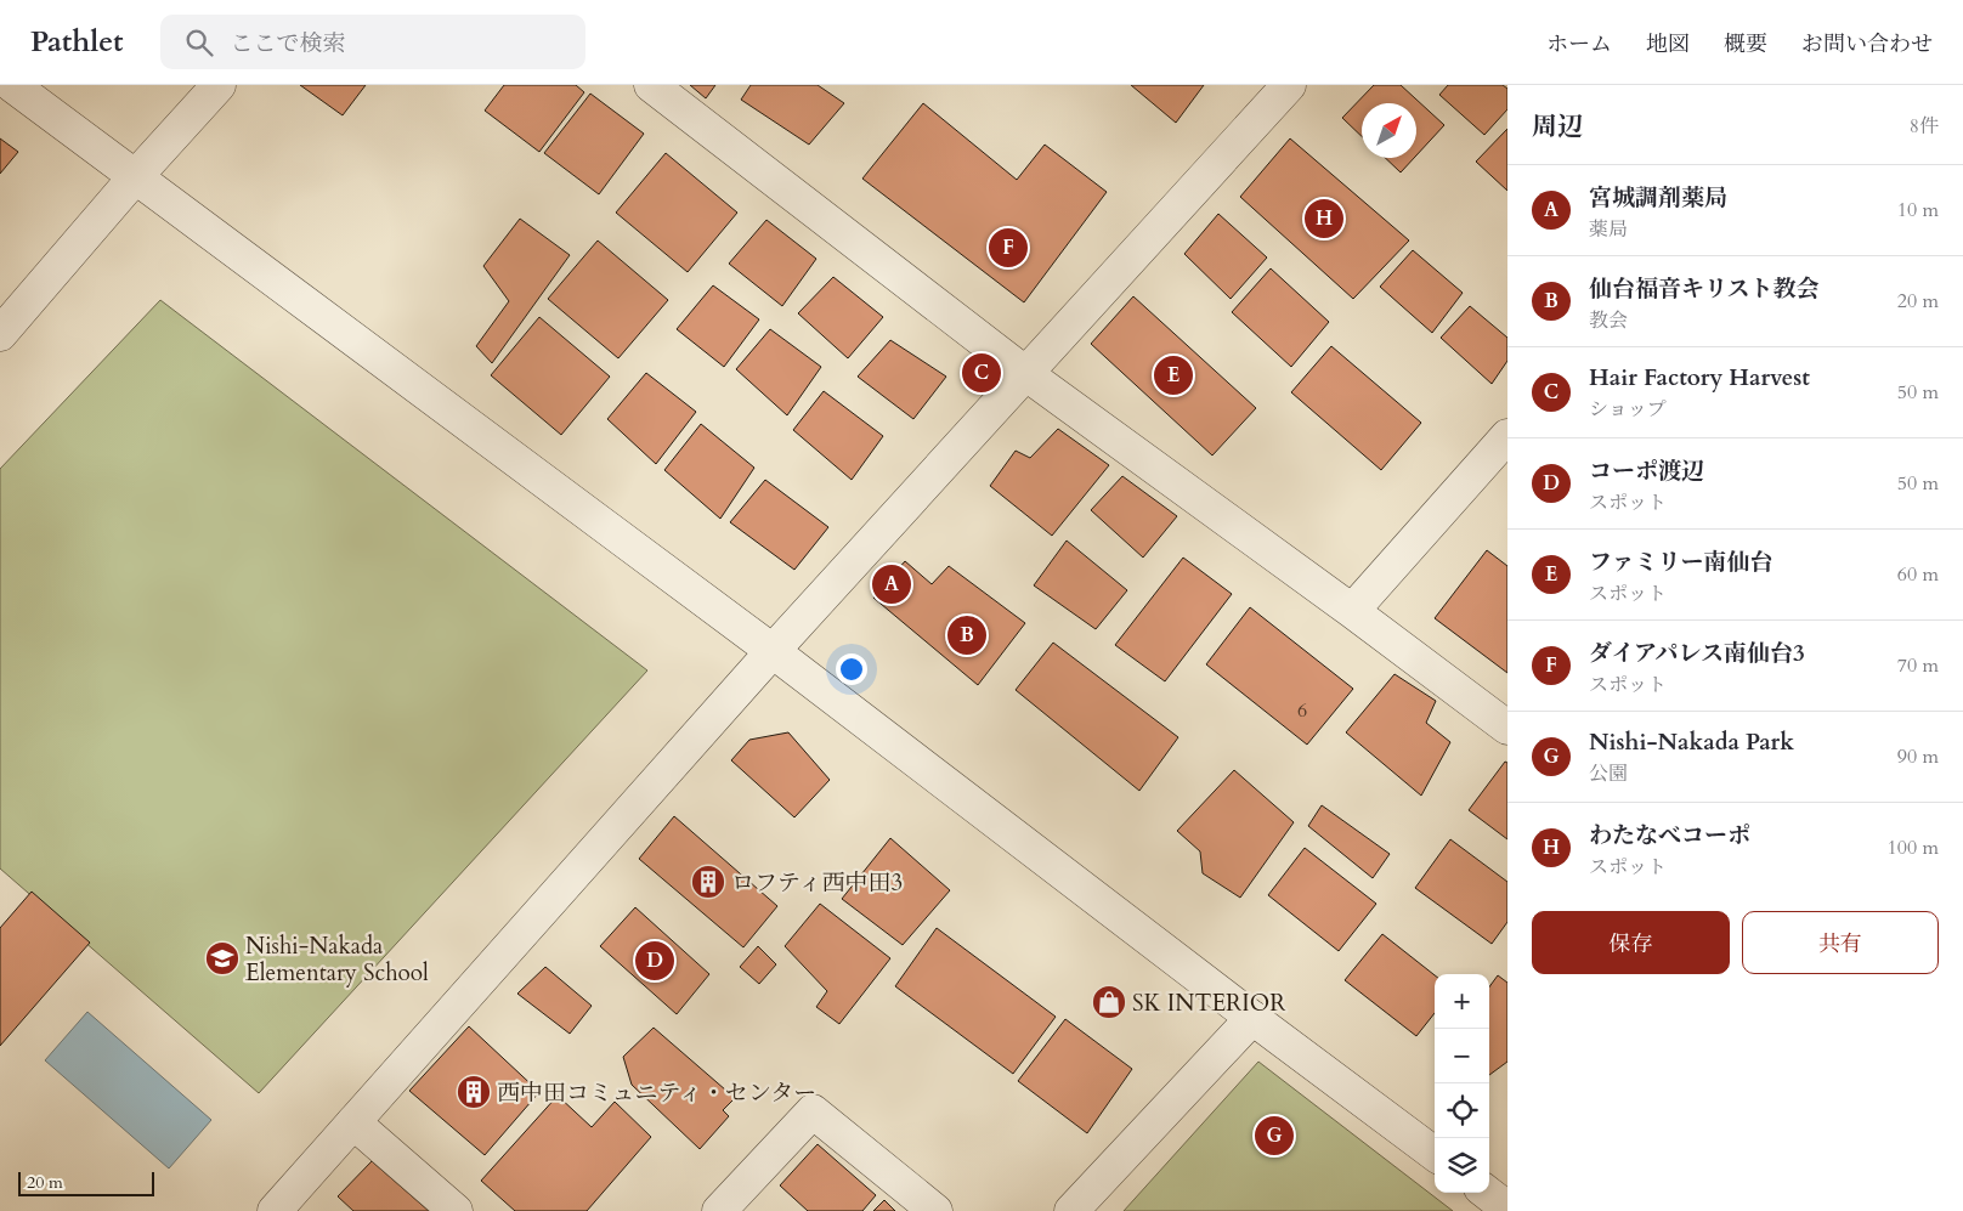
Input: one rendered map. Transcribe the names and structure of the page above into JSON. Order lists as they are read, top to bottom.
{
  "places": {
    "building": ["ロフティ西中田3", "西中田コミュニティ・センター"],
    "school or university": ["Nishi-Nakada Elementary School"],
    "shop": ["SK INTERIOR"]
  },
  "house_numbers": ["6"],
  "scale_bar": "20 m",
  "north": "top right",
  "page": {
    "header": "Pathlet",
    "search": "ここで検索",
    "nav": [
      "ホーム",
      "地図",
      "概要",
      "お問い合わせ"
    ],
    "heading": ["周辺", "8件"],
    "list": [
      {
        "mark": "A",
        "name": "宮城調剤薬局",
        "note": "薬局",
        "value": "10 m"
      },
      {
        "mark": "B",
        "name": "仙台福音キリスト教会",
        "note": "教会",
        "value": "20 m"
      },
      {
        "mark": "C",
        "name": "Hair Factory Harvest",
        "note": "ショップ",
        "value": "50 m"
      },
      {
        "mark": "D",
        "name": "コーポ渡辺",
        "note": "スポット",
        "value": "50 m"
      },
      {
        "mark": "E",
        "name": "ファミリー南仙台",
        "note": "スポット",
        "value": "60 m"
      },
      {
        "mark": "F",
        "name": "ダイアパレス南仙台3",
        "note": "スポット",
        "value": "70 m"
      },
      {
        "mark": "G",
        "name": "Nishi-Nakada Park",
        "note": "公園",
        "value": "90 m"
      },
      {
        "mark": "H",
        "name": "わたなべコーポ",
        "note": "スポット",
        "value": "100 m"
      }
    ],
    "pins": [
      "H",
      "F",
      "C",
      "E",
      "A",
      "B",
      "D",
      "G"
    ],
    "buttons": ["保存", "共有"],
    "map_buttons": ["+", "−"],
    "scale": "20 m"
  }
}
